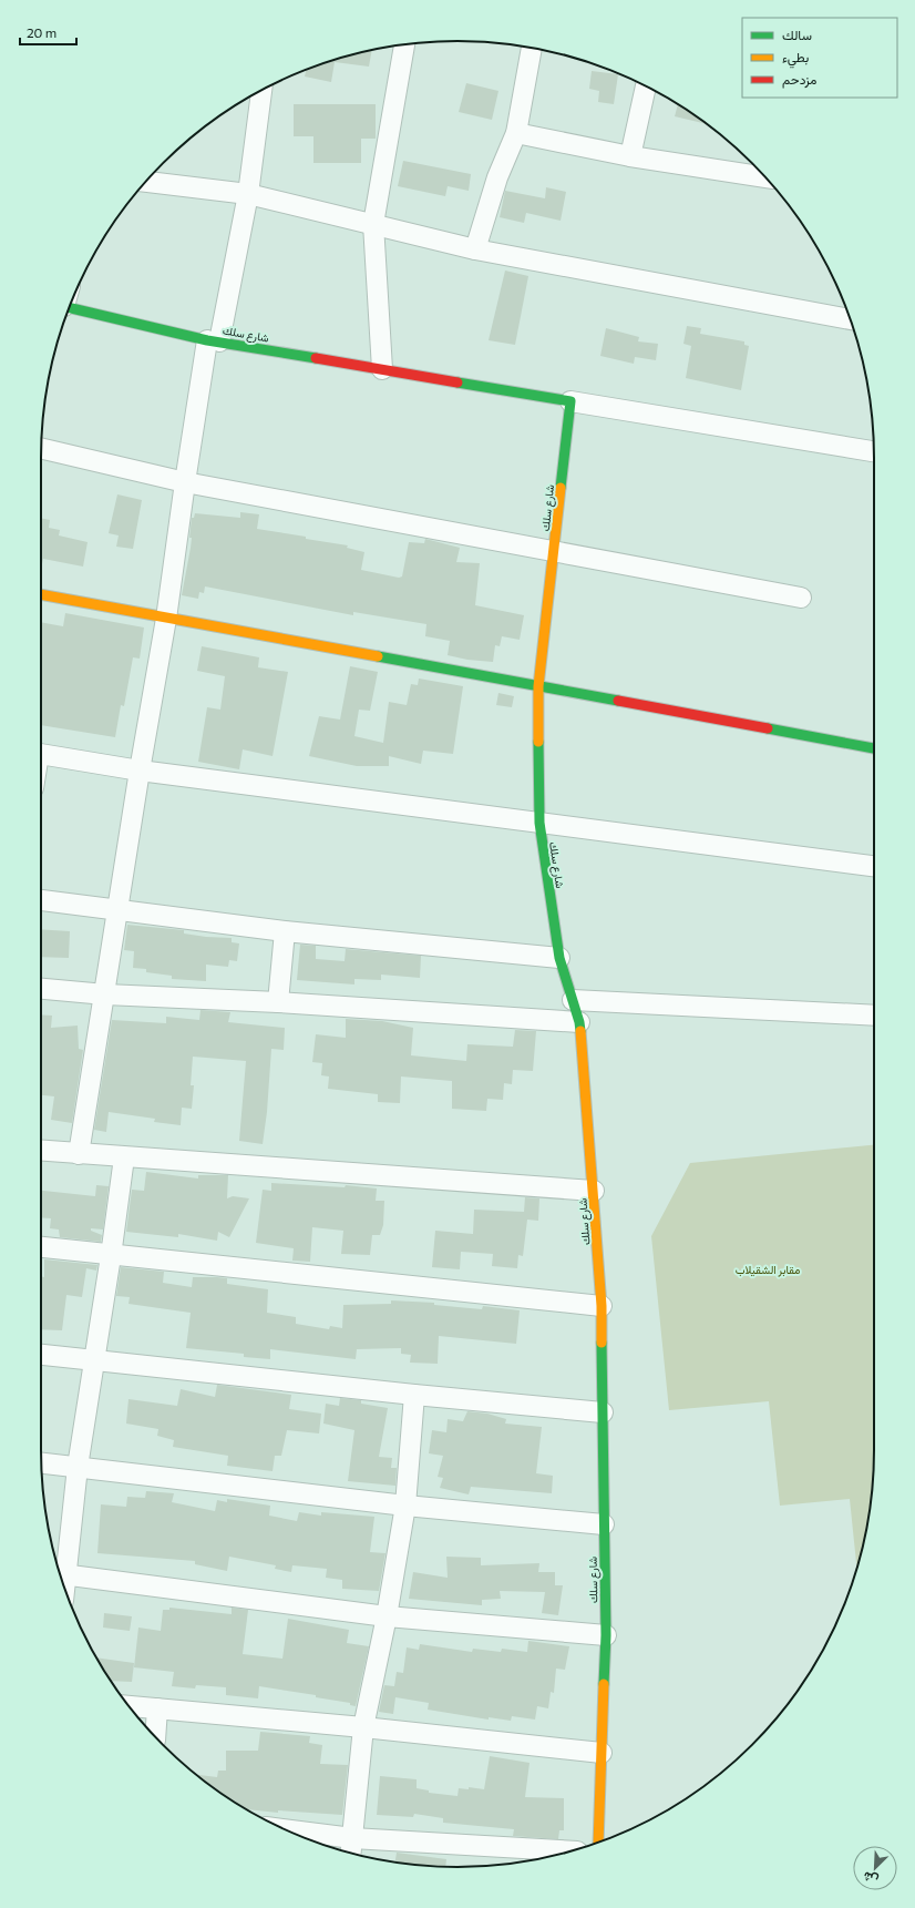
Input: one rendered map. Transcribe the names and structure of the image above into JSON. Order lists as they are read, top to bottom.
{
  "streets": {
    "street": ["شارع سلك"]
  },
  "parks": ["مقابر الشقيلاب"],
  "legend": ["سالك", "بطيء", "مزدحم"],
  "scale_bar": "20 m",
  "north": "bottom left"
}
